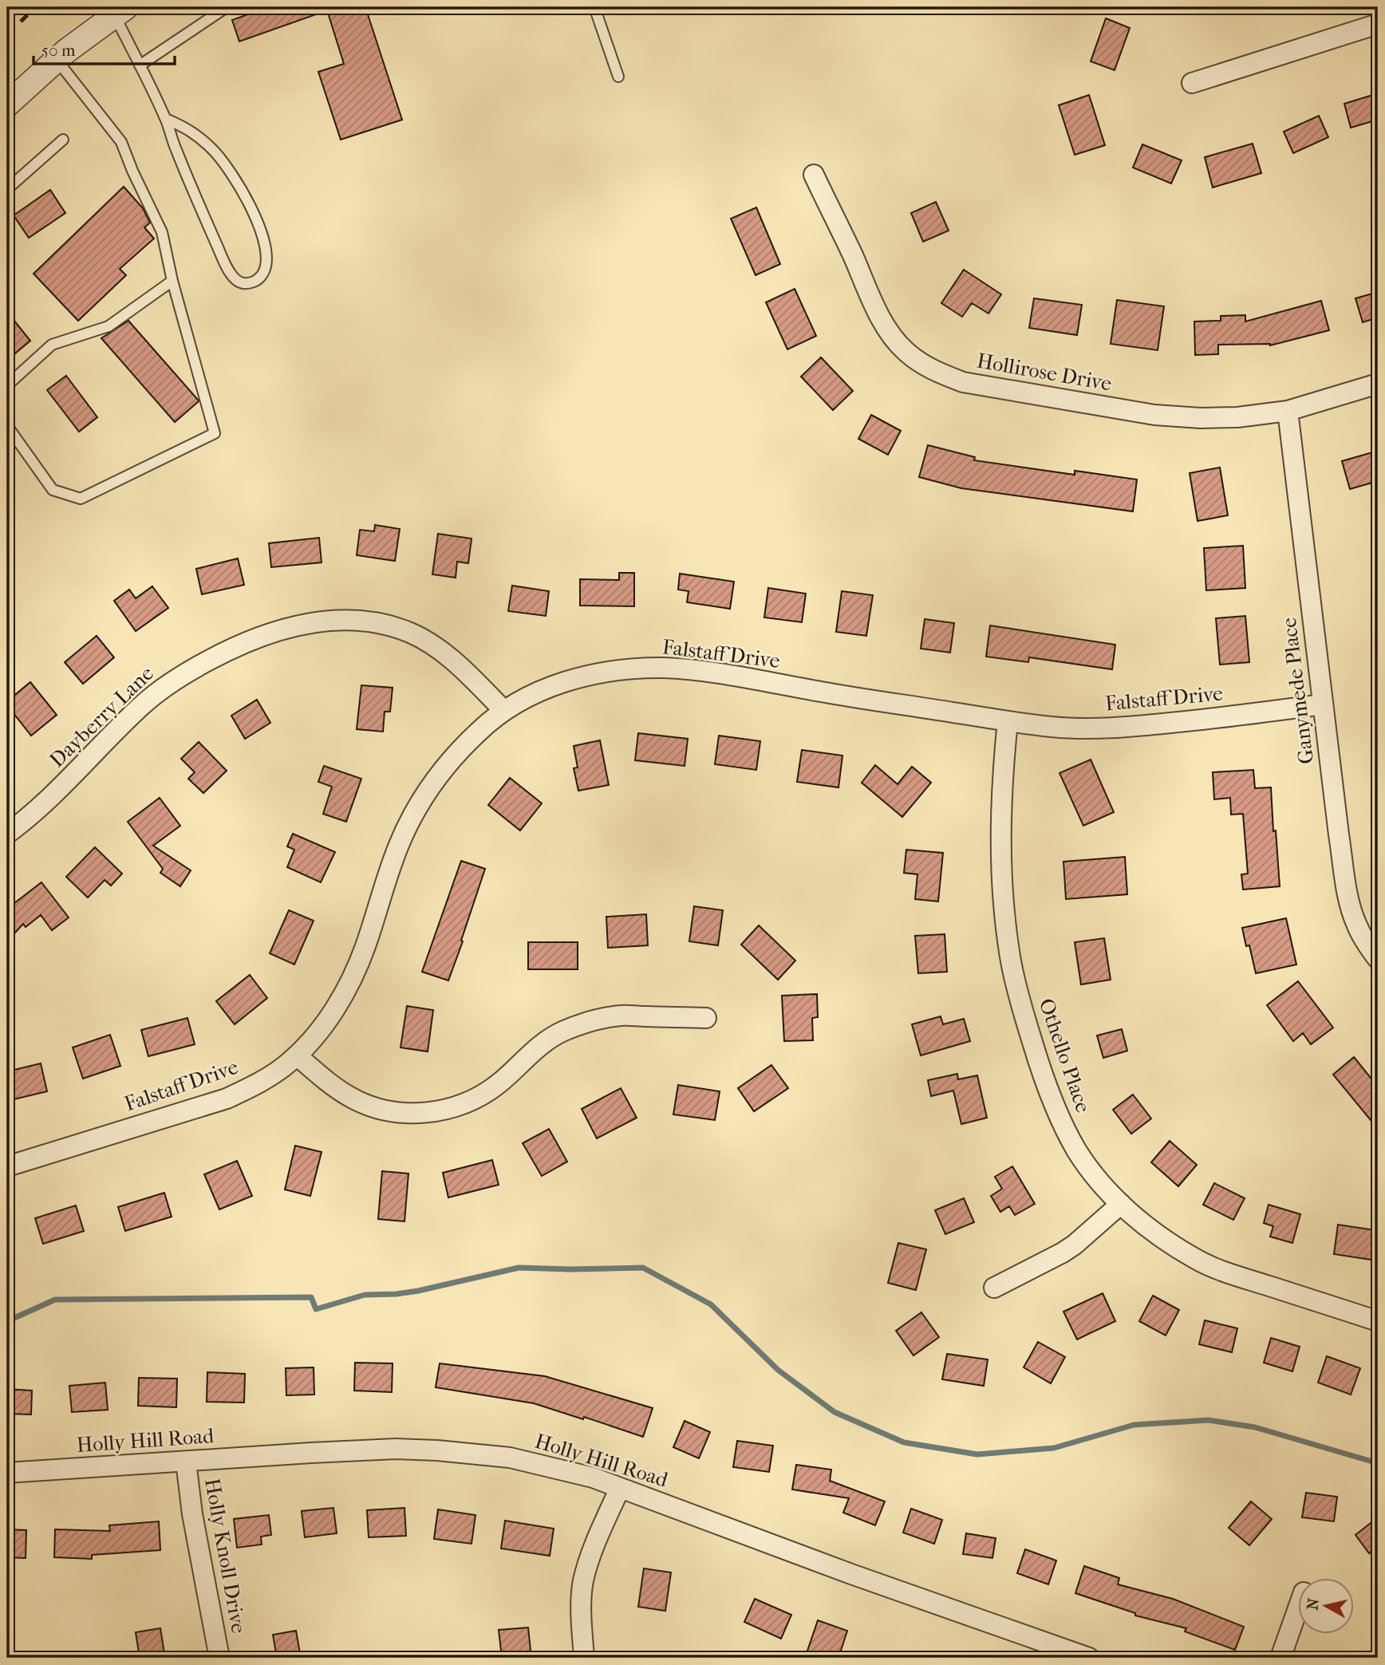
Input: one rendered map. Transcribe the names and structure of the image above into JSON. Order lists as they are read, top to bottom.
{
  "streets": {
    "street": [
      "Hollirose Drive",
      "Falstaff Drive",
      "Ganymede Place",
      "Dayberry Lane",
      "Othello Place",
      "Holly Hill Road",
      "Holly Knoll Drive"
    ]
  },
  "crossings": [
    ["Hollirose Drive", "Ganymede Place"],
    ["Falstaff Drive", "Ganymede Place"],
    ["Falstaff Drive", "Dayberry Lane"],
    ["Falstaff Drive", "Othello Place"],
    ["Holly Hill Road", "Holly Knoll Drive"]
  ],
  "scale_bar": "50 m",
  "north": "left"
}
